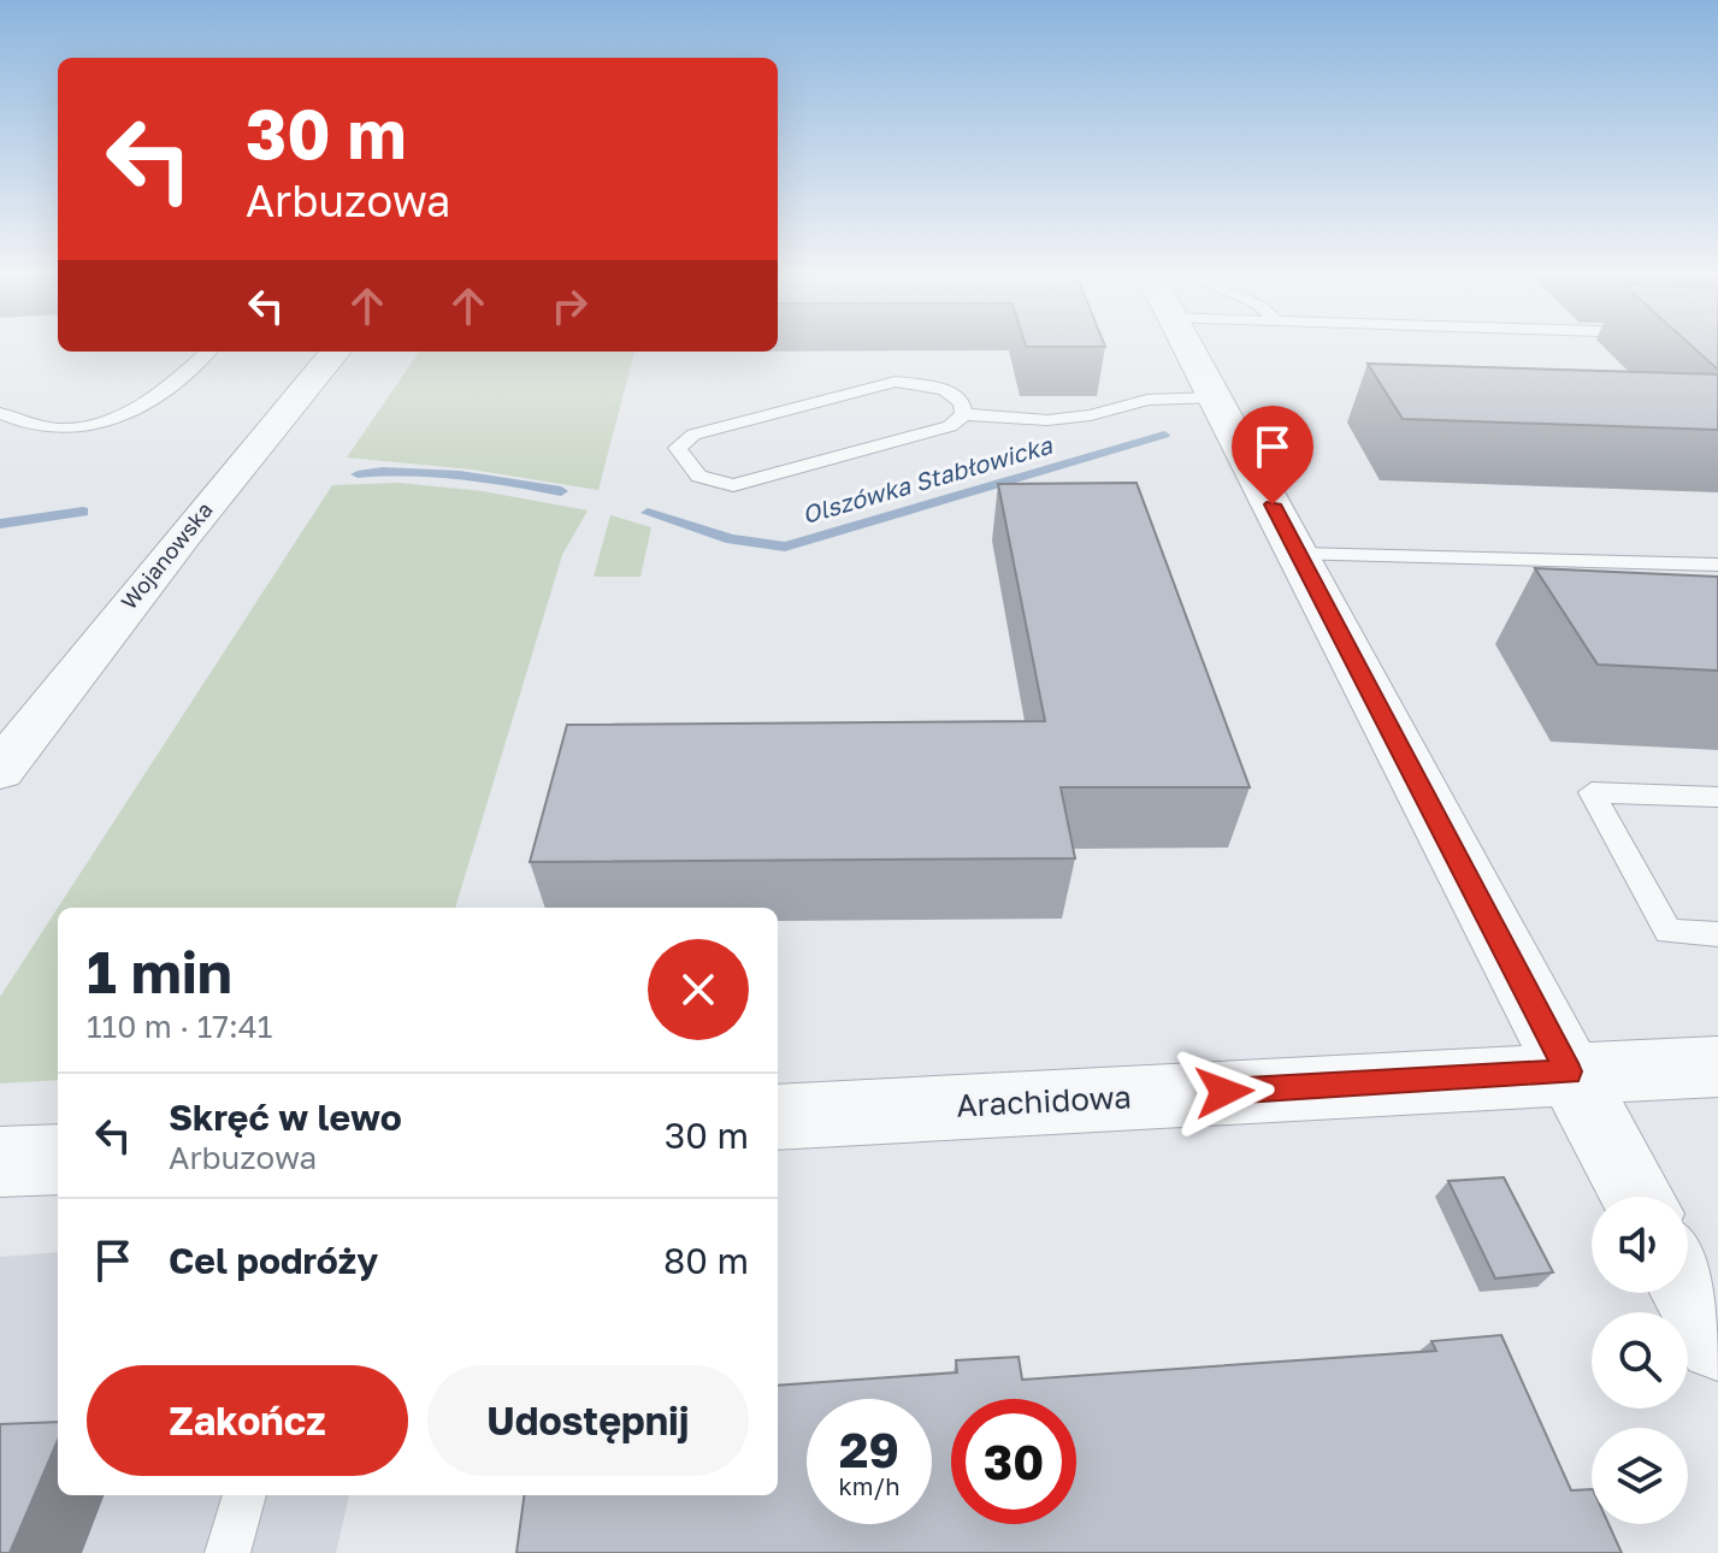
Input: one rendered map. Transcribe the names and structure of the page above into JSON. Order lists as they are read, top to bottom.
{
  "streets": {
    "street": ["Wojanowska", "Arachidowa"]
  },
  "water": ["Olszówka Stabłowicka"],
  "page": {
    "turn": ["30 m", "Arbuzowa"],
    "heading": ["1 min", "110 m · 17:41"],
    "list": [
      {
        "name": "Skręć w lewo",
        "note": "Arbuzowa",
        "value": "30 m"
      },
      {
        "name": "Cel podróży",
        "value": "80 m"
      }
    ],
    "buttons": ["Zakończ", "Udostępnij"],
    "speed": "29 km/h",
    "limit": "30"
  }
}
